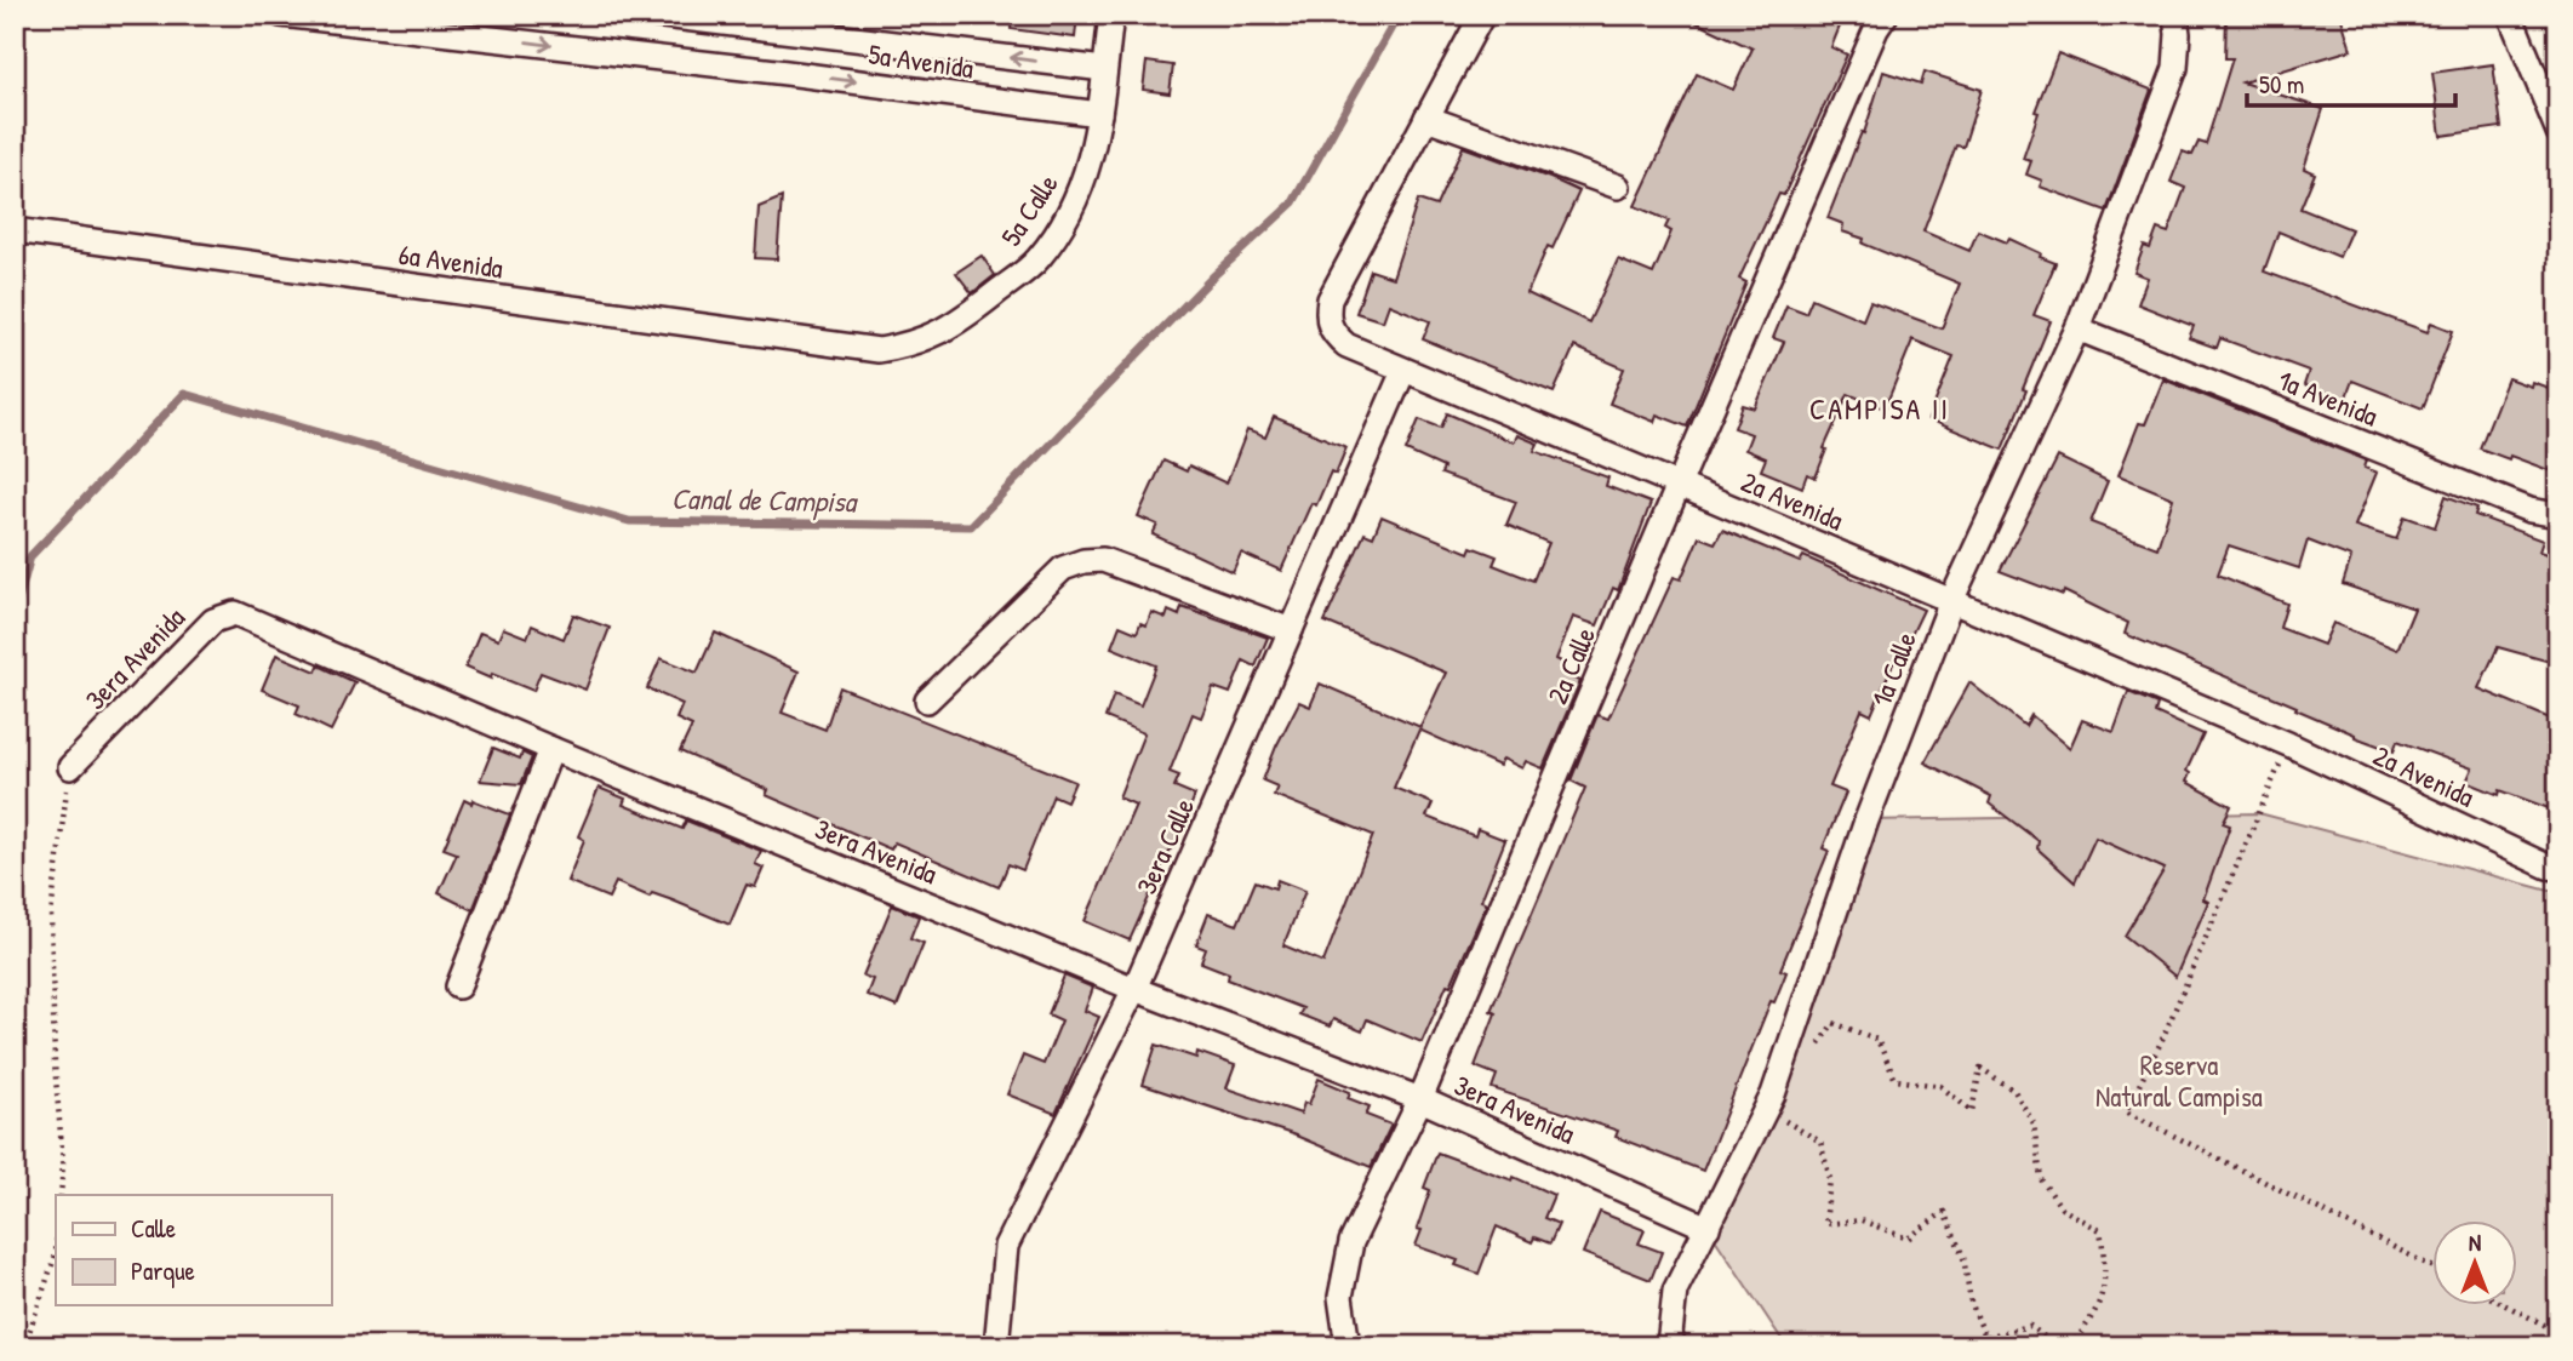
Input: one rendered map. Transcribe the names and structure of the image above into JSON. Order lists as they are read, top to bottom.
{
  "streets": {
    "street": [
      "5a Avenida",
      "5a Calle",
      "6a Avenida",
      "1a Avenida",
      "2a Avenida",
      "3era Avenida",
      "2a Calle",
      "1a Calle",
      "3era Calle"
    ]
  },
  "crossings": [
    ["5a Avenida", "5a Calle"],
    ["5a Calle", "6a Avenida"],
    ["1a Avenida", "1a Calle"],
    ["2a Avenida", "2a Calle"],
    ["2a Avenida", "1a Calle"],
    ["2a Avenida", "3era Calle"],
    ["3era Avenida", "2a Calle"],
    ["3era Avenida", "1a Calle"],
    ["3era Avenida", "3era Calle"]
  ],
  "districts": ["CAMPISA II"],
  "water": ["Canal de Campisa"],
  "parks": ["Reserva Natural Campisa"],
  "legend": ["Calle", "Parque"],
  "scale_bar": "50 m",
  "north": "top"
}
